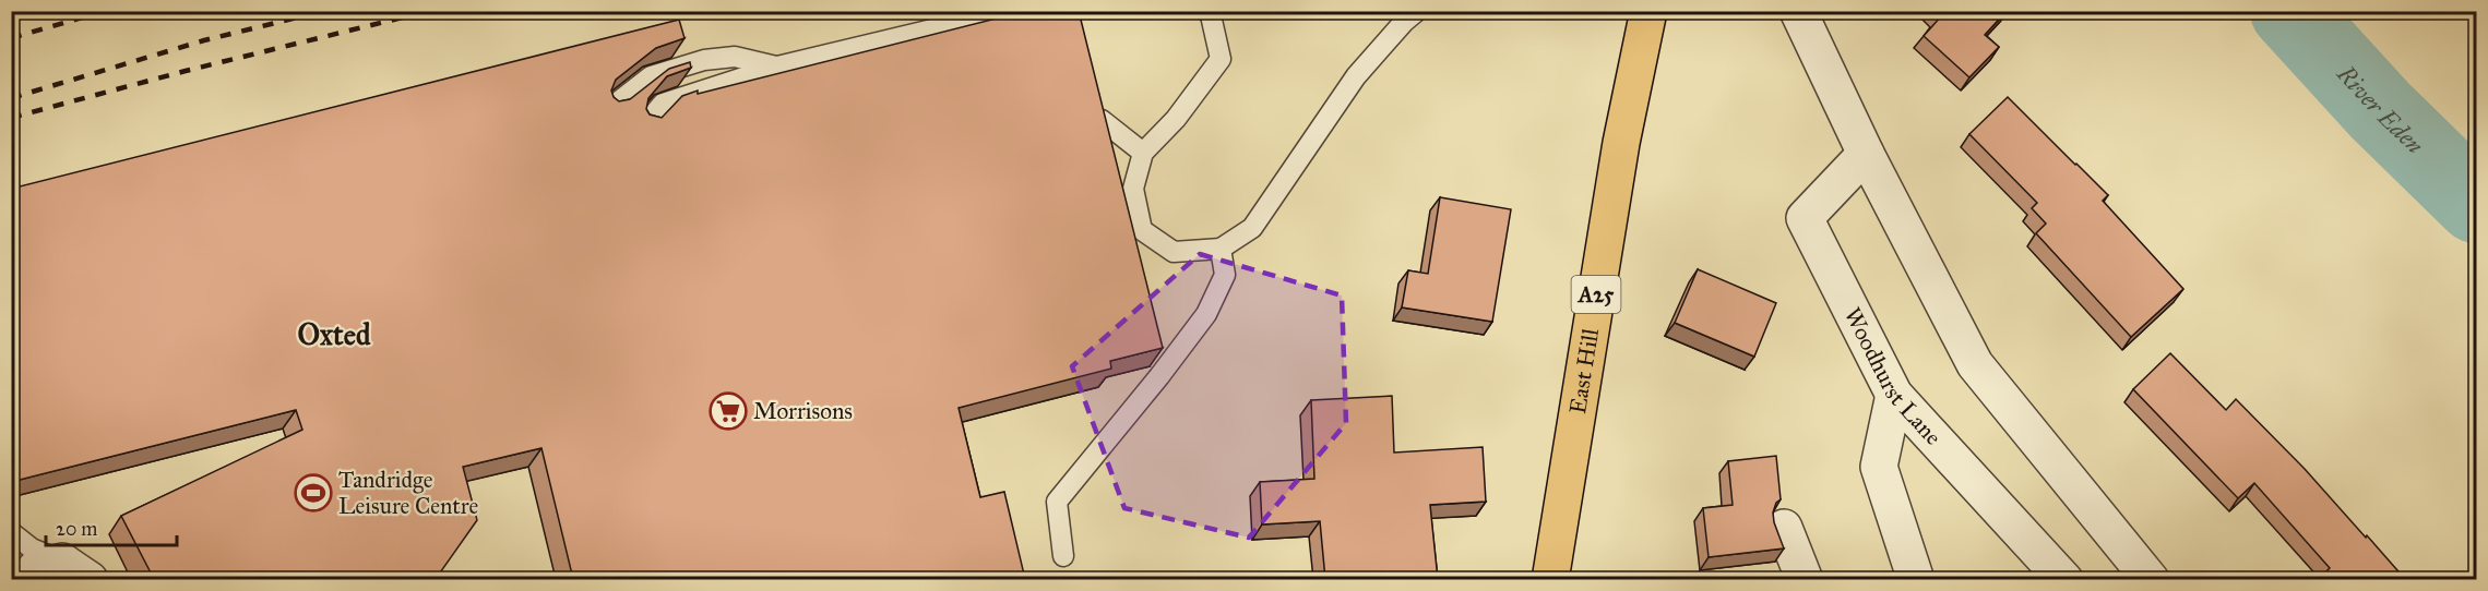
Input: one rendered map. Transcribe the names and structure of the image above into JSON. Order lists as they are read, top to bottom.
{
  "streets": {
    "main road": ["A25", "East Hill"],
    "street": ["Woodhurst Lane"]
  },
  "districts": ["Oxted"],
  "water": ["River Eden"],
  "places": {
    "supermarket": ["Morrisons"],
    "sports": ["Tandridge Leisure Centre"]
  },
  "scale_bar": "20 m"
}
